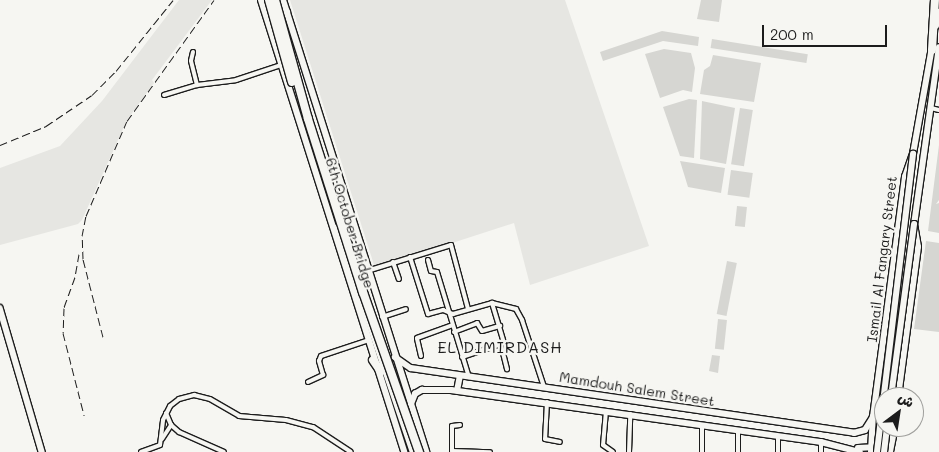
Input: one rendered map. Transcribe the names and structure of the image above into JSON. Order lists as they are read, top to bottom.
{
  "streets": {
    "highway": ["6th October Bridge"],
    "main road": ["Ismail Al Fangary Street", "Mamdouh Salem Street"]
  },
  "crossings": [
    ["Ismail Al Fangary Street", "Mamdouh Salem Street"]
  ],
  "districts": ["EL DIMIRDASH"],
  "scale_bar": "200 m",
  "north": "top right"
}
